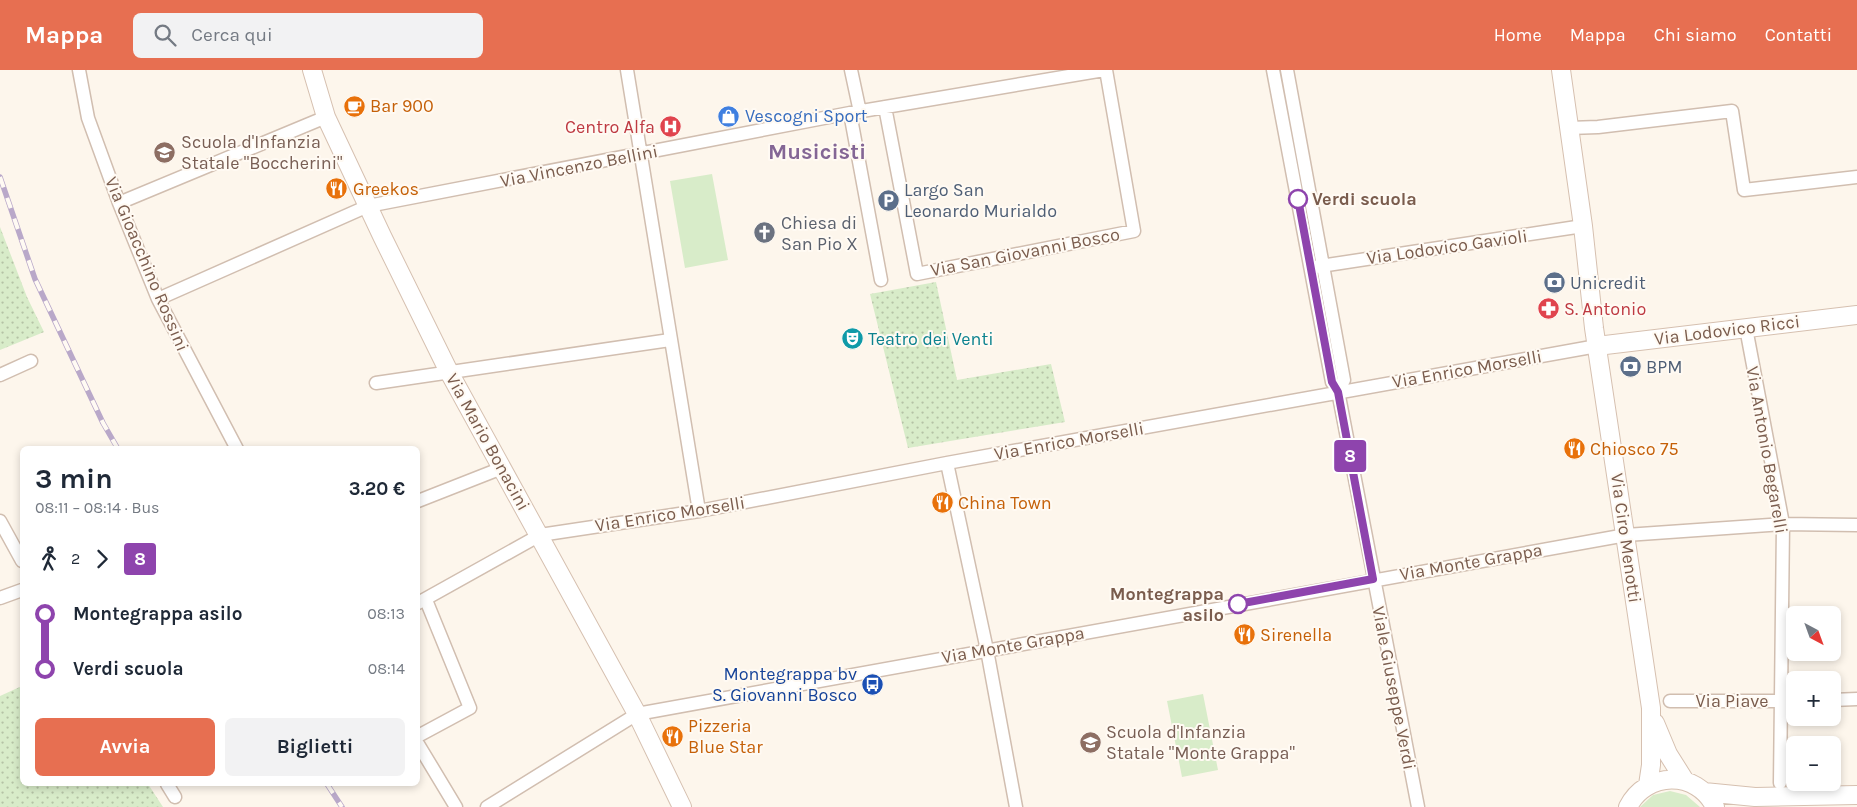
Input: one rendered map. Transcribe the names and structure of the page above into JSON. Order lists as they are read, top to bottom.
{
  "streets": {
    "main road": ["Via Lodovico Ricci", "Via Mario Bonacini", "Via Ciro Menotti"],
    "street": [
      "Via Vincenzo Bellini",
      "Via Lodovico Gavioli",
      "Via San Giovanni Bosco",
      "Via Gioacchino Rossini",
      "Via Enrico Morselli",
      "Via Antonio Begarelli",
      "Via Monte Grappa",
      "Viale Giuseppe Verdi",
      "Via Piave"
    ]
  },
  "crossings": [
    ["Via Vincenzo Bellini", "Via San Giovanni Bosco"],
    ["Via Vincenzo Bellini", "Via Gioacchino Rossini"],
    ["Via Vincenzo Bellini", "Via Mario Bonacini"],
    ["Via Lodovico Gavioli", "Via Ciro Menotti"],
    ["Via Lodovico Gavioli", "Viale Giuseppe Verdi"],
    ["Via Lodovico Ricci", "Via Enrico Morselli"],
    ["Via Lodovico Ricci", "Via Antonio Begarelli"],
    ["Via Lodovico Ricci", "Via Ciro Menotti"],
    ["Via Enrico Morselli", "Via Mario Bonacini"],
    ["Via Enrico Morselli", "Via Ciro Menotti"],
    ["Via Enrico Morselli", "Viale Giuseppe Verdi"],
    ["Via Mario Bonacini", "Via Monte Grappa"],
    ["Via Antonio Begarelli", "Via Monte Grappa"],
    ["Via Antonio Begarelli", "Via Piave"],
    ["Via Ciro Menotti", "Via Monte Grappa"],
    ["Via Monte Grappa", "Viale Giuseppe Verdi"]
  ],
  "districts": ["Musicisti"],
  "places": {
    "cafe": ["Bar 900"],
    "shop": ["Vescogni Sport"],
    "hospital": ["Centro Alfa"],
    "school or university": ["Scuola d'Infanzia Statale \"Boccherini\"", "Scuola d'Infanzia Statale \"Monte Grappa\""],
    "restaurant": [
      "Greekos",
      "Chiosco 75",
      "China Town",
      "Sirenella",
      "Pizzeria Blue Star"
    ],
    "other": ["Verdi scuola", "Montegrappa asilo"],
    "parking": ["Largo San Leonardo Murialdo"],
    "church": ["Chiesa di San Pio X"],
    "bank": ["Unicredit", "BPM"],
    "pharmacy": ["S. Antonio"],
    "theatre": ["Teatro dei Venti"],
    "bus stop": ["Montegrappa bv S. Giovanni Bosco"]
  },
  "lines": ["bus line 8"],
  "north": "bottom right",
  "page": {
    "header": "Mappa",
    "search": "Cerca qui",
    "nav": [
      "Home",
      "Mappa",
      "Chi siamo",
      "Contatti"
    ],
    "on_map": "8",
    "heading": ["3 min", "08:11 – 08:14 · Bus", "3.20 €"],
    "legs": ["2", "8"],
    "list": [
      {
        "name": "Montegrappa asilo",
        "value": "08:13"
      },
      {
        "name": "Verdi scuola",
        "value": "08:14"
      }
    ],
    "map_buttons": ["+", "−"],
    "buttons": ["Avvia", "Biglietti"]
  }
}
